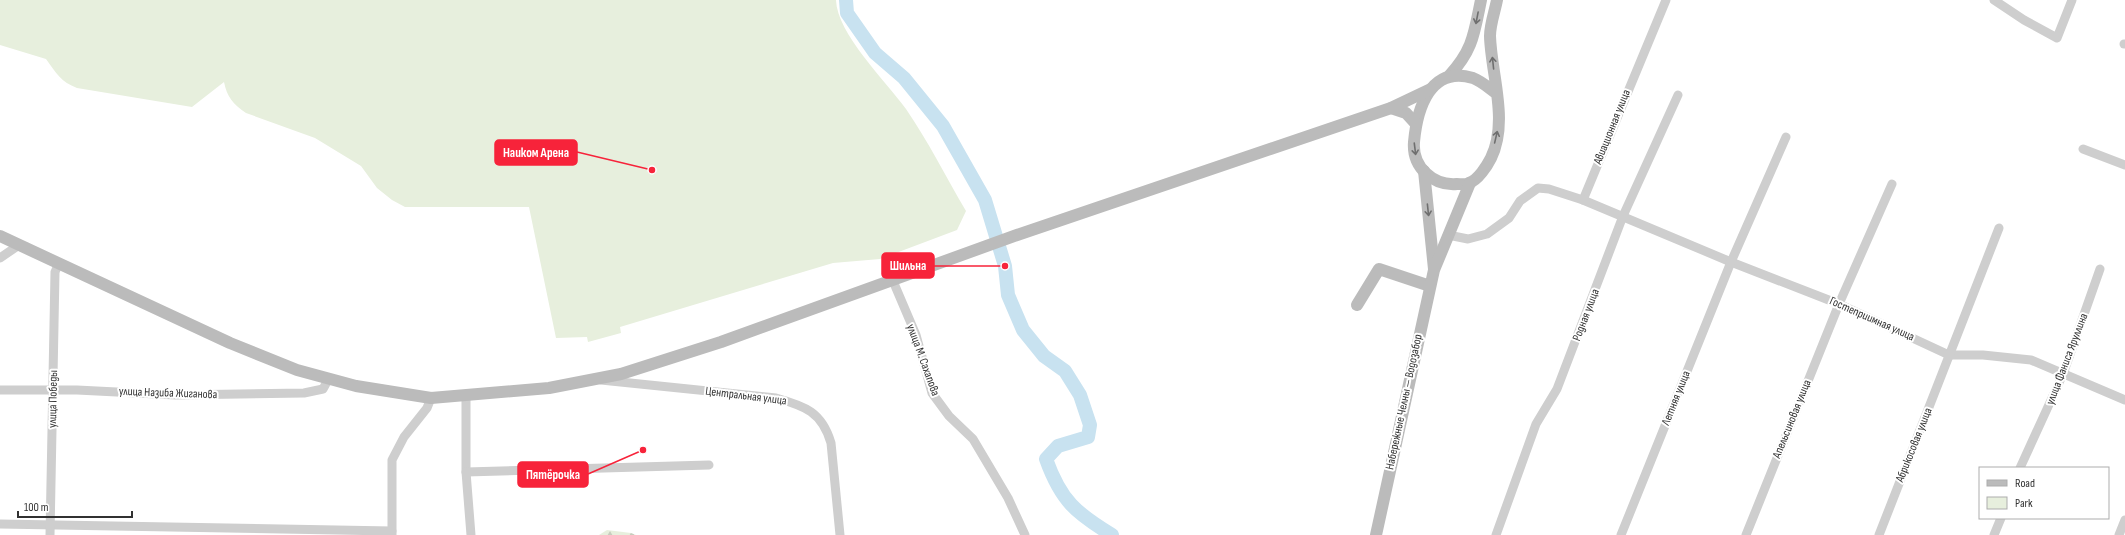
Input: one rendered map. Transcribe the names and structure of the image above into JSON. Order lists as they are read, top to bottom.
{
  "streets": {
    "street": [
      "Авиационная улица",
      "Родная улица",
      "Гостеприимная улица",
      "улица Фаниса Яруллина",
      "улица М. Сахапова",
      "улица Назиба Жиганова",
      "Центральная улица",
      "Летняя улица",
      "улица Победы",
      "Набережные Челны — Водозабор",
      "Апельсиновая улица",
      "Абрикосовая улица"
    ]
  },
  "crossings": [
    ["Авиационная улица", "Гостеприимная улица"],
    ["Родная улица", "Гостеприимная улица"],
    ["Гостеприимная улица", "улица Фаниса Яруллина"],
    ["Гостеприимная улица", "Летняя улица"],
    ["Гостеприимная улица", "Набережные Челны — Водозабор"],
    ["Гостеприимная улица", "Апельсиновая улица"],
    ["Гостеприимная улица", "Абрикосовая улица"],
    ["улица Назиба Жиганова", "улица Победы"]
  ],
  "places": ["Наиком Арена", "Шильна", "Пятёрочка"],
  "legend": ["Road", "Park"],
  "scale_bar": "100 m"
}
